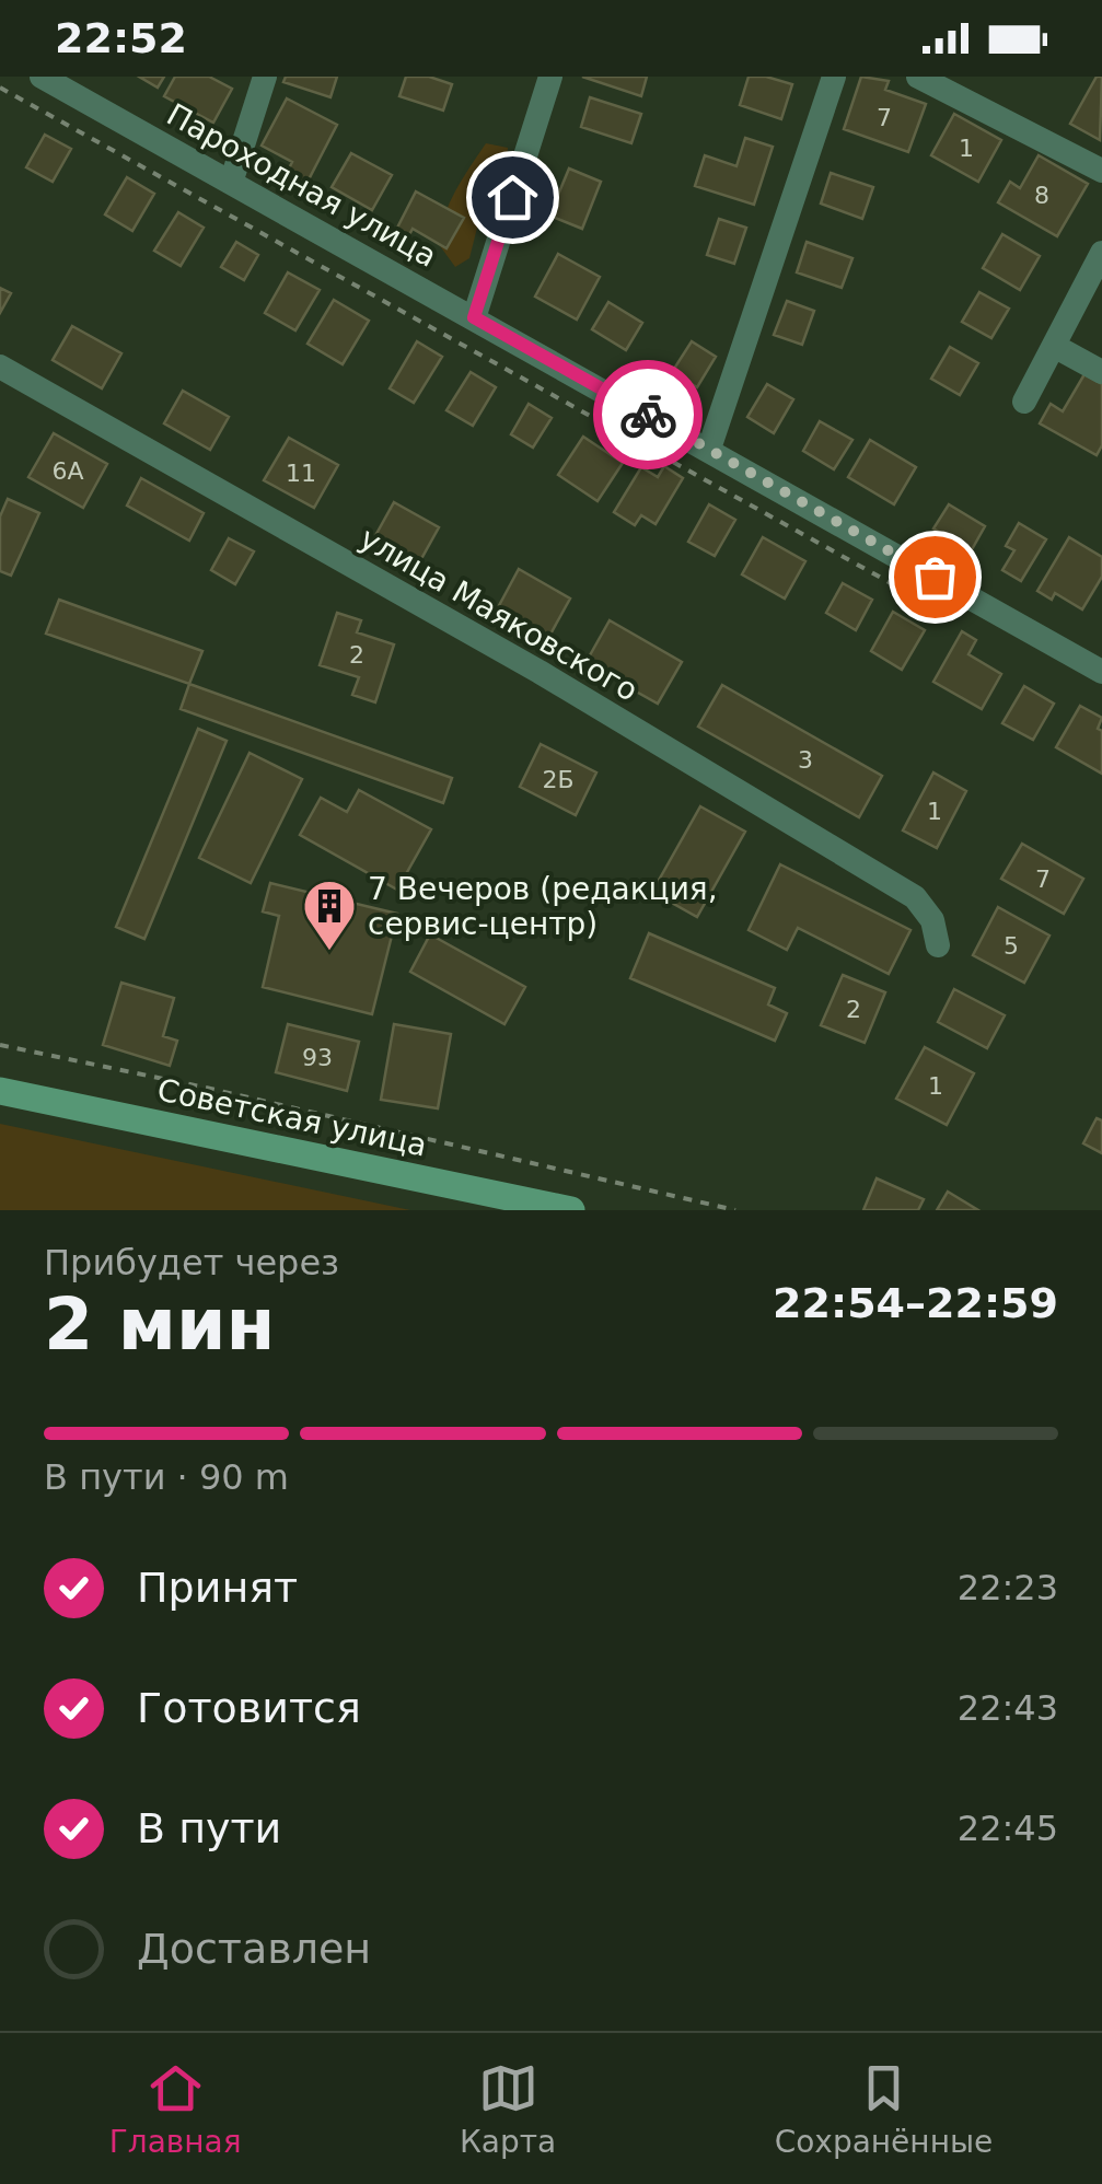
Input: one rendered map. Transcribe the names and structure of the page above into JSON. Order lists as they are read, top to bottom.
{
  "streets": {
    "street": ["Пароходная улица", "улица Маяковского", "Советская улица"]
  },
  "places": {
    "building": ["7 Вечеров (редакция, сервис-центр)"]
  },
  "house_numbers": [
    "7",
    "1",
    "8",
    "6А",
    "11",
    "2",
    "3",
    "2Б",
    "1",
    "7",
    "5",
    "2",
    "93",
    "1"
  ],
  "page": {
    "status": "22:52",
    "heading": ["2 мин", "Прибудет через", "22:54–22:59"],
    "bar": "В пути · 90 m",
    "list": [
      ["Принят", "22:23"],
      ["Готовится", "22:43"],
      ["В пути", "22:45"],
      "Доставлен"
    ],
    "tabs": ["Главная", "Карта", "Сохранённые"]
  }
}
